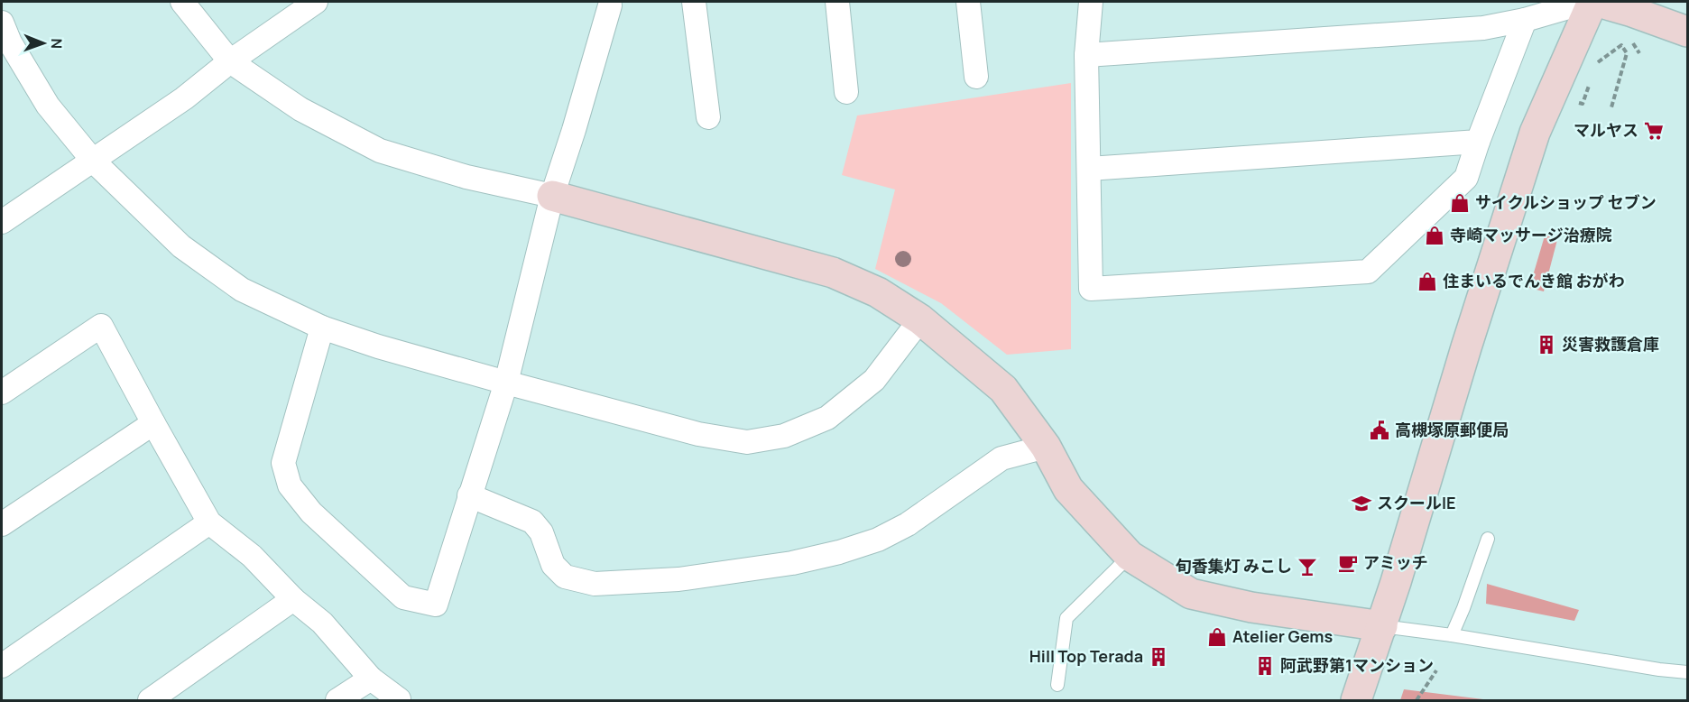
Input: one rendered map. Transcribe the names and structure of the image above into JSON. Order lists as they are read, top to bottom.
{
  "places": {
    "supermarket": ["マルヤス"],
    "shop": [
      "サイクルショップ セブン",
      "寺崎マッサージ治療院",
      "住まいるでんき館 おがわ",
      "Atelier Gems"
    ],
    "building": ["災害救護倉庫", "Hill Top Terada", "阿武野第1マンション"],
    "public building": ["高槻塚原郵便局"],
    "school or university": ["スクールIE"],
    "cafe": ["アミッチ"],
    "bar": ["旬香集灯 みこし"]
  },
  "north": "right"
}
